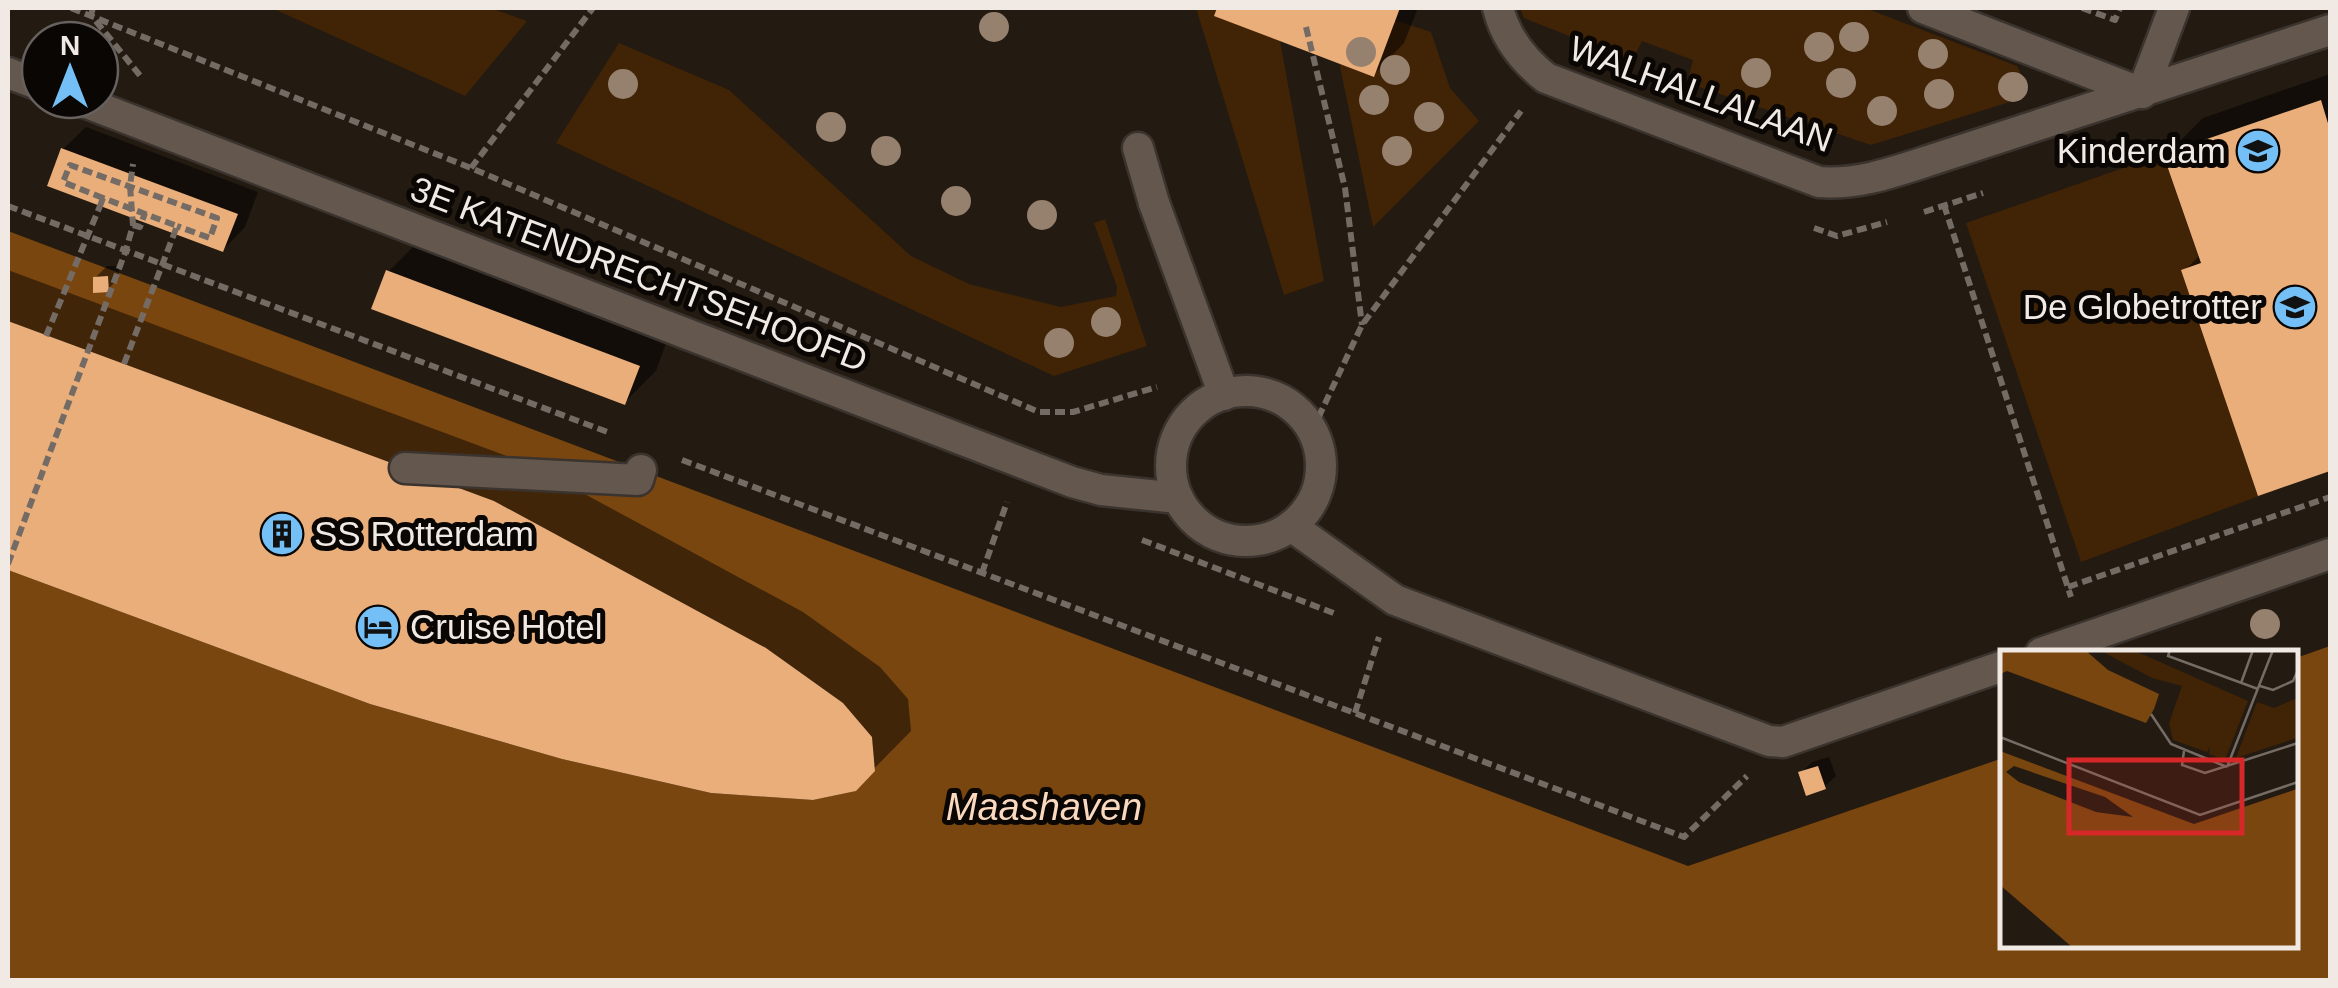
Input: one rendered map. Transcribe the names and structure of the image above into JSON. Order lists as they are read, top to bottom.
{
  "streets": {
    "street": ["WALHALLALAAN", "3E KATENDRECHTSEHOOFD"]
  },
  "water": ["Maashaven"],
  "places": {
    "school or university": ["Kinderdam", "De Globetrotter"],
    "building": ["SS Rotterdam"],
    "hotel": ["Cruise Hotel"]
  },
  "north": "top"
}
